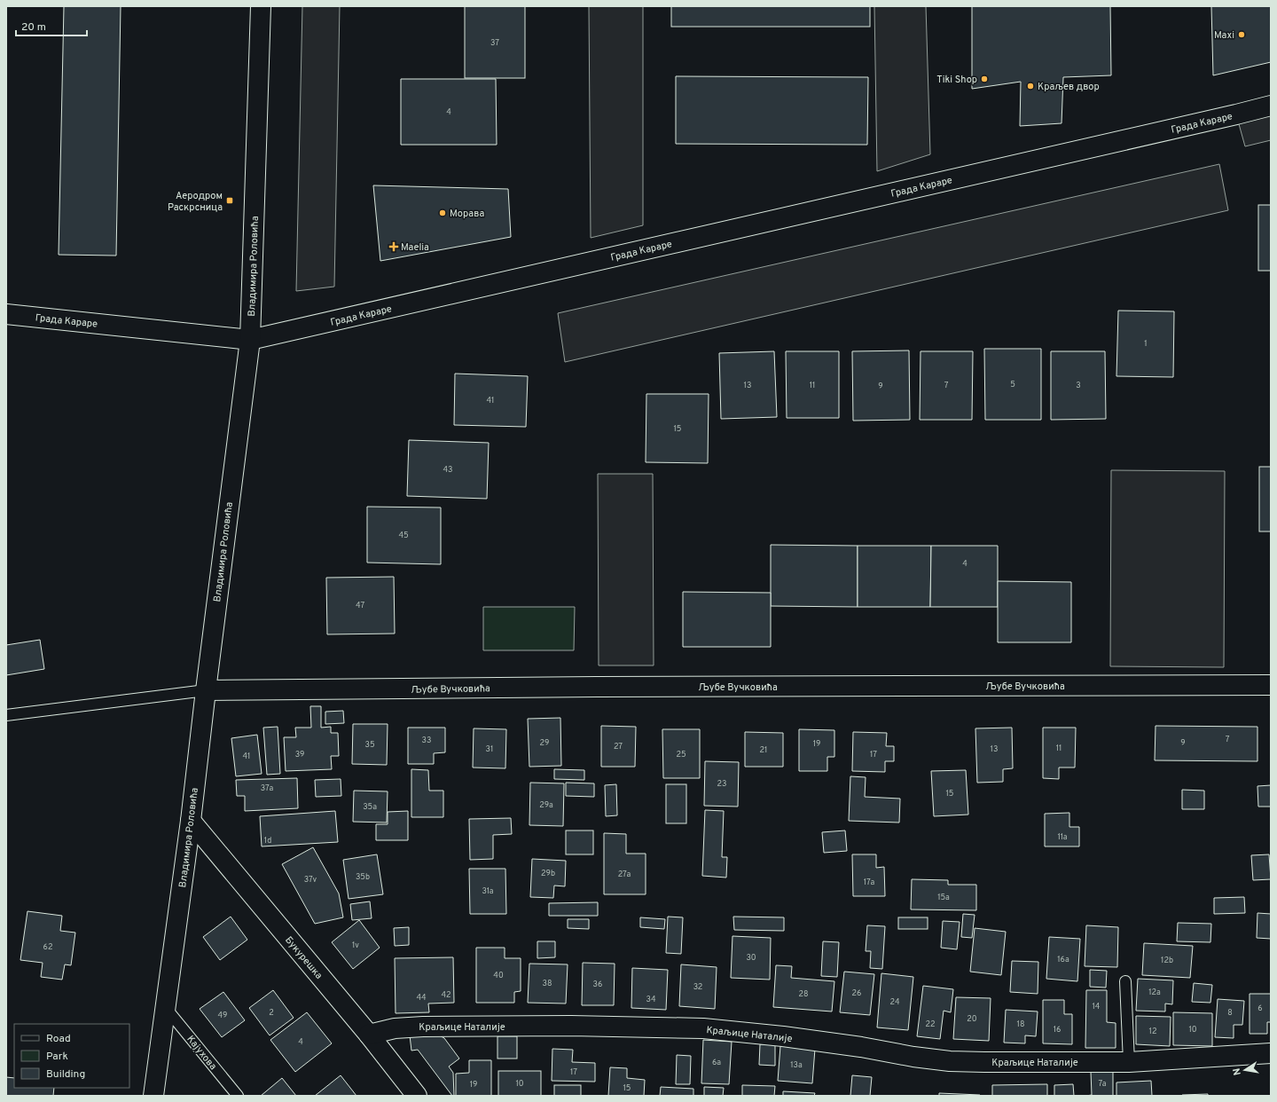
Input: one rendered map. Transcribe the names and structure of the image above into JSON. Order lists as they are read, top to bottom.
{
  "streets": {
    "street": [
      "Града Караре",
      "Владимира Роловића",
      "Љубе Вучковића",
      "Букурешка",
      "Краљице Наталије"
    ],
    "lane": ["Кајухова"]
  },
  "crossings": [
    ["Града Караре", "Владимира Роловића"],
    ["Владимира Роловића", "Љубе Вучковића"],
    ["Владимира Роловића", "Букурешка"],
    ["Владимира Роловића", "Кајухова"],
    ["Букурешка", "Краљице Наталије"]
  ],
  "places": {
    "other": [
      "Maxi",
      "Tiki Shop",
      "Краљев двор",
      "Морава"
    ],
    "transit": ["Аеродром Раскрсница"],
    "health": ["Maelia"]
  },
  "house_numbers": [
    "37",
    "4",
    "1",
    "5",
    "13",
    "11",
    "7",
    "3",
    "9",
    "41",
    "15",
    "43",
    "45",
    "4",
    "47",
    "7",
    "33",
    "29",
    "9",
    "19",
    "35",
    "27",
    "11",
    "31",
    "13",
    "21",
    "39",
    "25",
    "17",
    "41",
    "23",
    "37a",
    "15",
    "29a",
    "35a",
    "11a",
    "1d",
    "29b",
    "27a",
    "35b",
    "37v",
    "17a",
    "31a",
    "15a",
    "1v",
    "62",
    "30",
    "16a",
    "12b",
    "40",
    "38",
    "36",
    "32",
    "12a",
    "26",
    "28",
    "42",
    "44",
    "34",
    "24",
    "14",
    "6",
    "2",
    "8",
    "49",
    "20",
    "22",
    "18",
    "16",
    "10",
    "12",
    "4",
    "6a",
    "13a",
    "17",
    "10",
    "7a",
    "19",
    "15"
  ],
  "legend": ["Road", "Park", "Building"],
  "scale_bar": "20 m",
  "north": "left"
}
